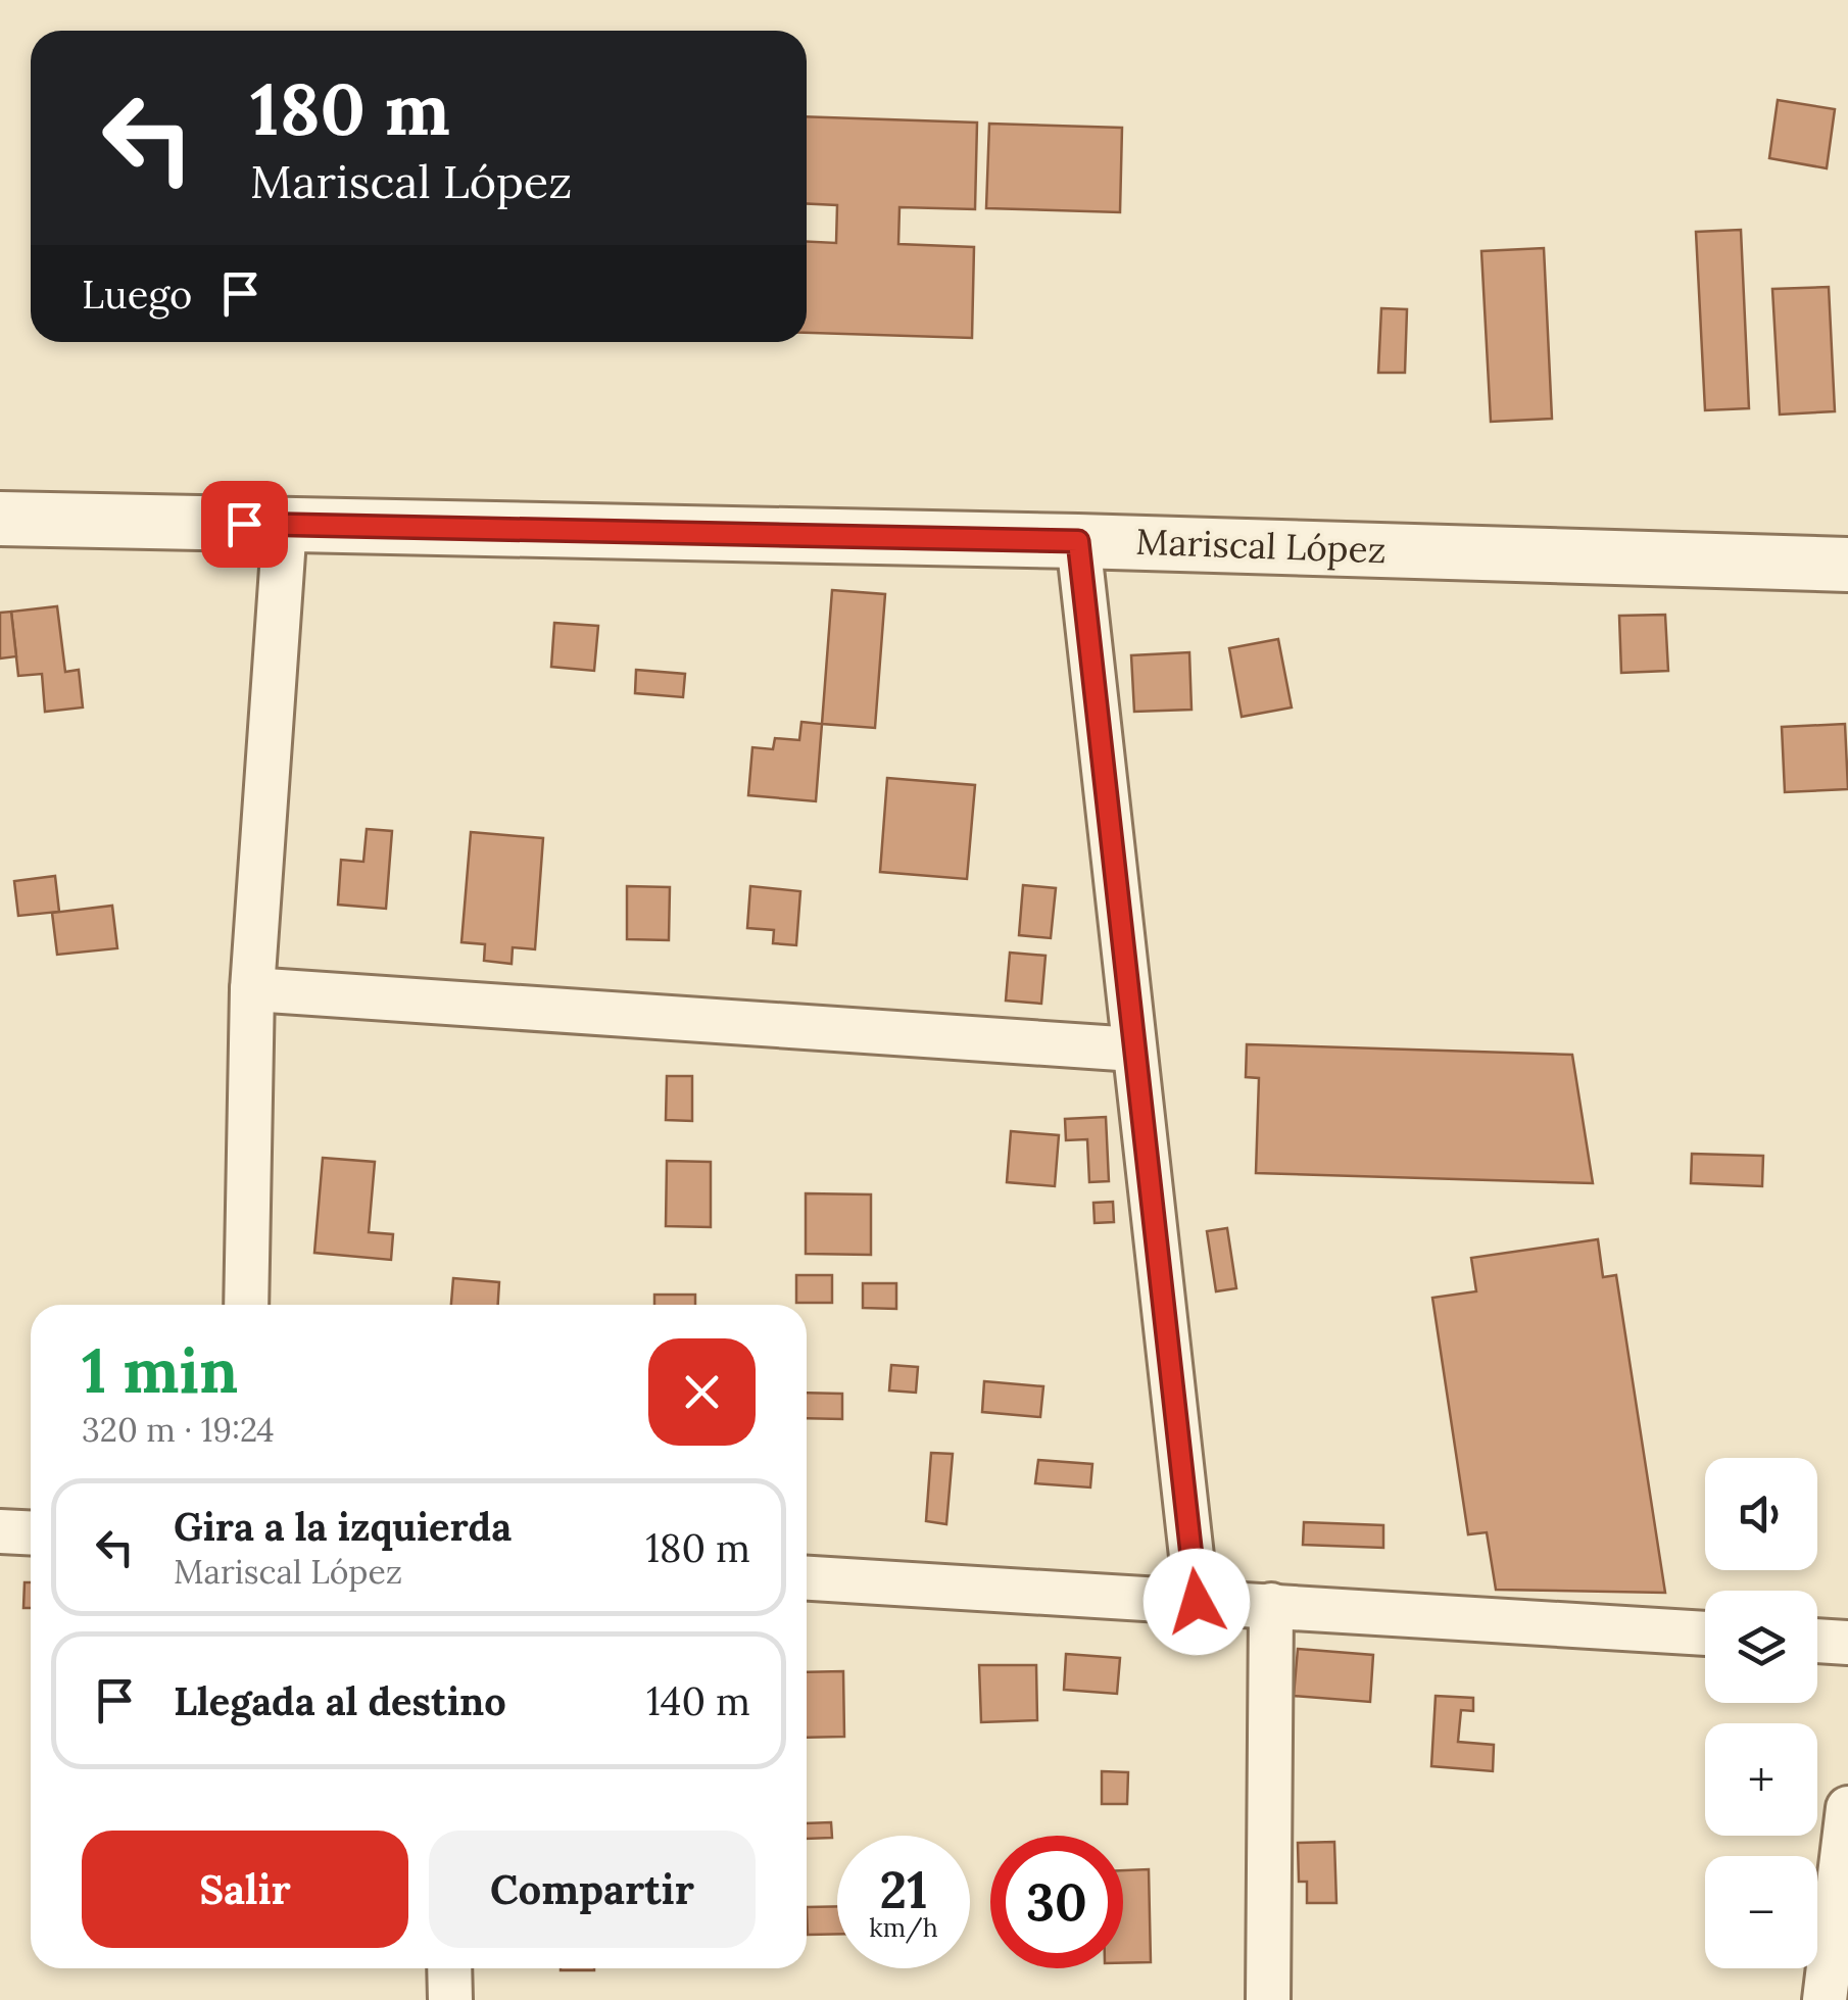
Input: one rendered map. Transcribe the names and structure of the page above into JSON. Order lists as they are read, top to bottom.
{
  "streets": {
    "street": ["Mariscal López"]
  },
  "page": {
    "turn": ["180 m", "Mariscal López"],
    "then": "Luego",
    "heading": ["1 min", "320 m · 19:24"],
    "map_buttons": ["+", "−"],
    "list": [
      {
        "name": "Gira a la izquierda",
        "note": "Mariscal López",
        "value": "180 m"
      },
      {
        "name": "Llegada al destino",
        "value": "140 m"
      }
    ],
    "buttons": ["Salir", "Compartir"],
    "speed": "21 km/h",
    "limit": "30"
  }
}
